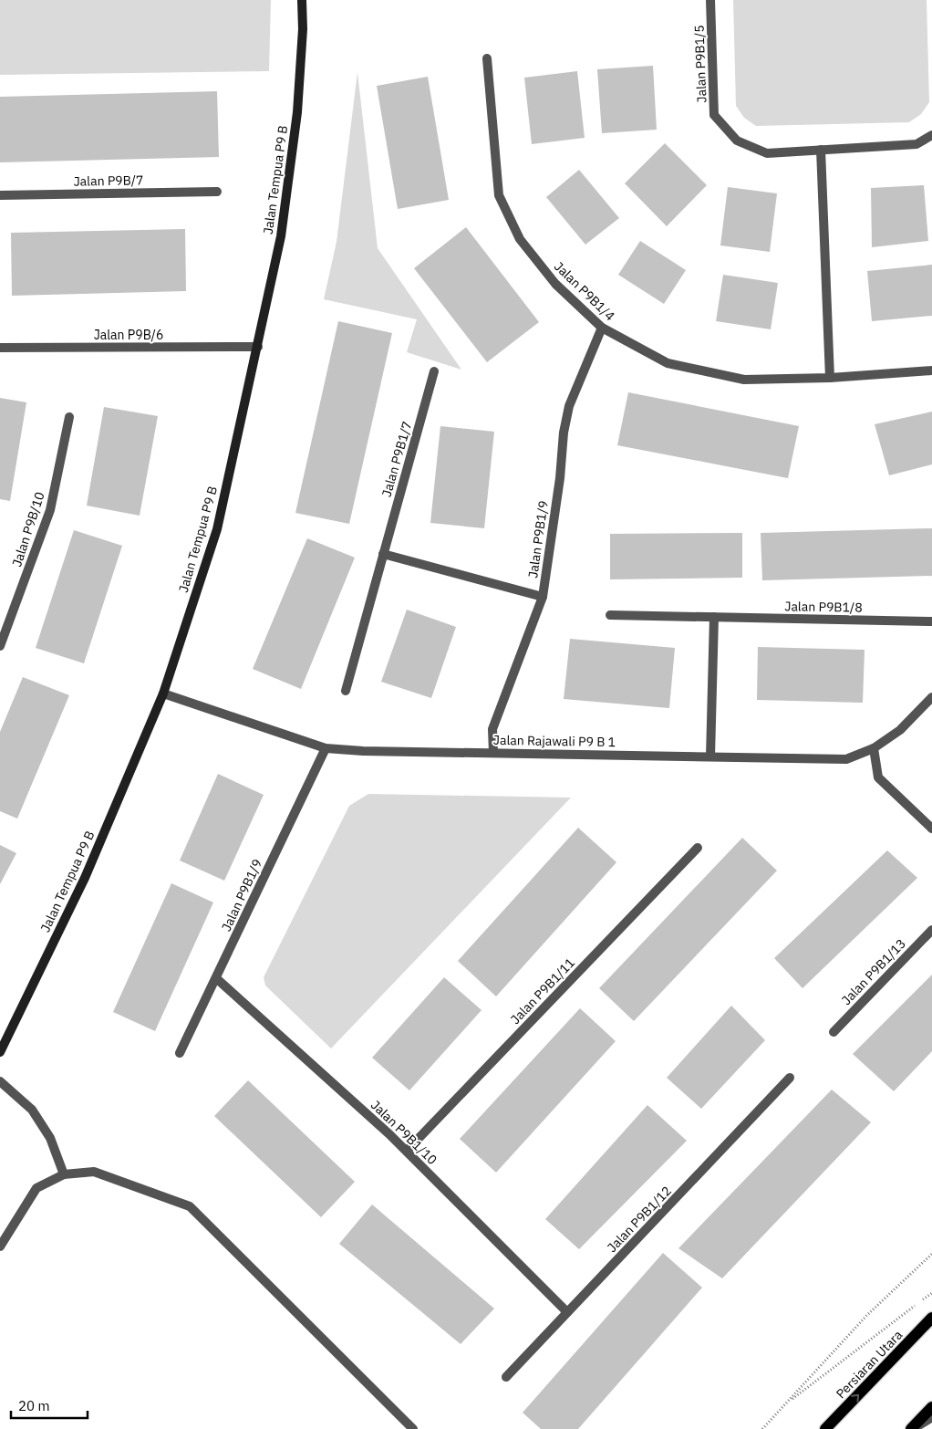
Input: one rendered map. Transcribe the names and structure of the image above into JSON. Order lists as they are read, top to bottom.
{
  "streets": {
    "main road": ["Persiaran Utara"],
    "street": [
      "Jalan P9B1/5",
      "Jalan Tempua P9 B",
      "Jalan P9B/7",
      "Jalan P9B1/4",
      "Jalan P9B/6",
      "Jalan P9B1/7",
      "Jalan P9B/10",
      "Jalan P9B1/9",
      "Jalan P9B1/8",
      "Jalan Rajawali P9 B 1",
      "Jalan P9B1/13",
      "Jalan P9B1/11",
      "Jalan P9B1/10",
      "Jalan P9B1/12"
    ]
  },
  "crossings": [
    ["Jalan Tempua P9 B", "Jalan P9B/6"],
    ["Jalan Tempua P9 B", "Jalan Rajawali P9 B 1"],
    ["Jalan P9B1/4", "Jalan P9B1/9"],
    ["Jalan P9B1/9", "Jalan Rajawali P9 B 1"],
    ["Jalan P9B1/9", "Jalan P9B1/10"],
    ["Jalan P9B1/11", "Jalan P9B1/10"],
    ["Jalan P9B1/10", "Jalan P9B1/12"]
  ],
  "one_way": ["Persiaran Utara"],
  "scale_bar": "20 m"
}
